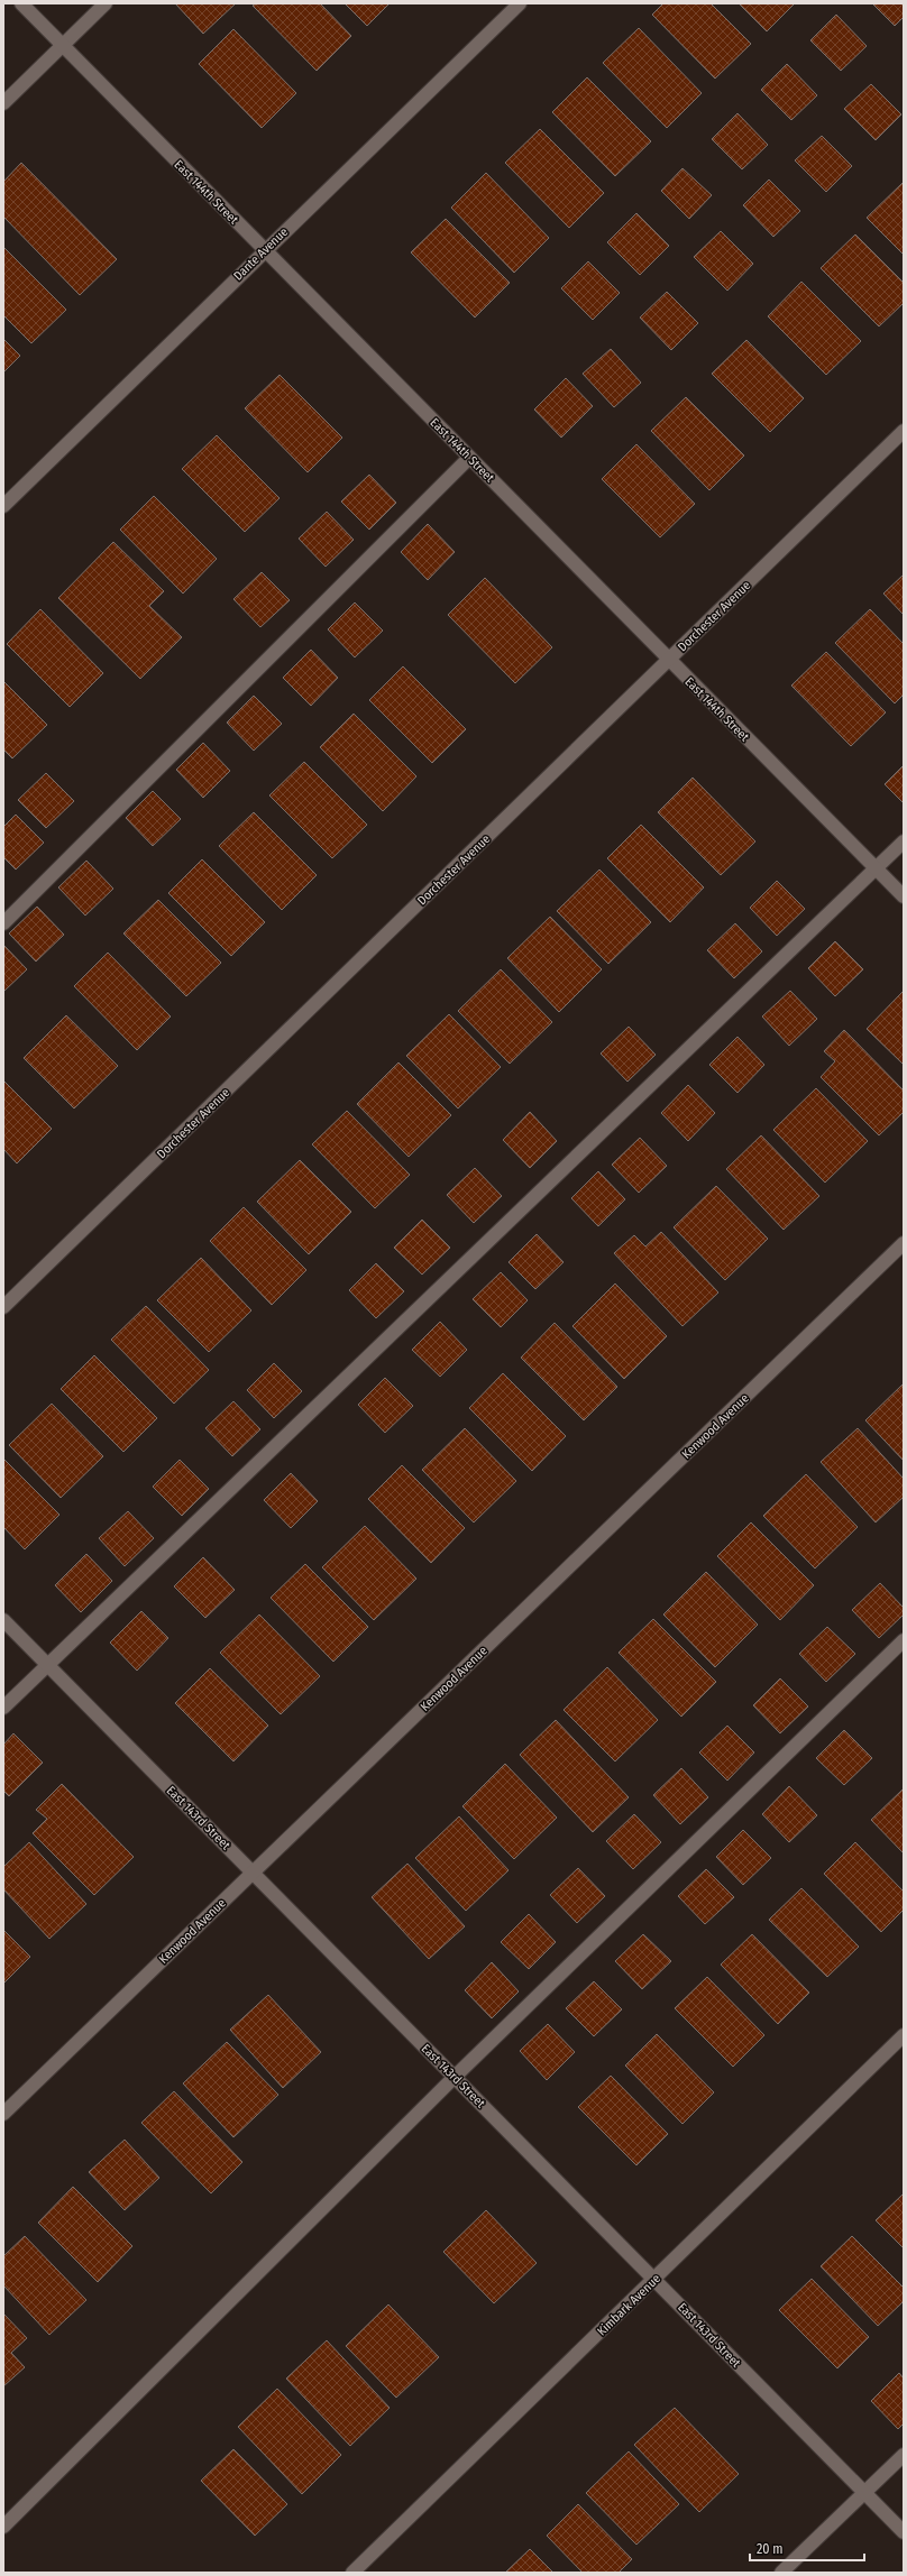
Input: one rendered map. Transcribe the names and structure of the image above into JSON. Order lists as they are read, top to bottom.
{
  "streets": {
    "street": [
      "East 144th Street",
      "Dante Avenue",
      "Dorchester Avenue",
      "Kenwood Avenue",
      "East 143rd Street",
      "Kimbark Avenue"
    ]
  },
  "crossings": [
    ["East 144th Street", "Dante Avenue"],
    ["East 144th Street", "Dorchester Avenue"],
    ["Kenwood Avenue", "East 143rd Street"],
    ["East 143rd Street", "Kimbark Avenue"]
  ],
  "scale_bar": "20 m"
}
